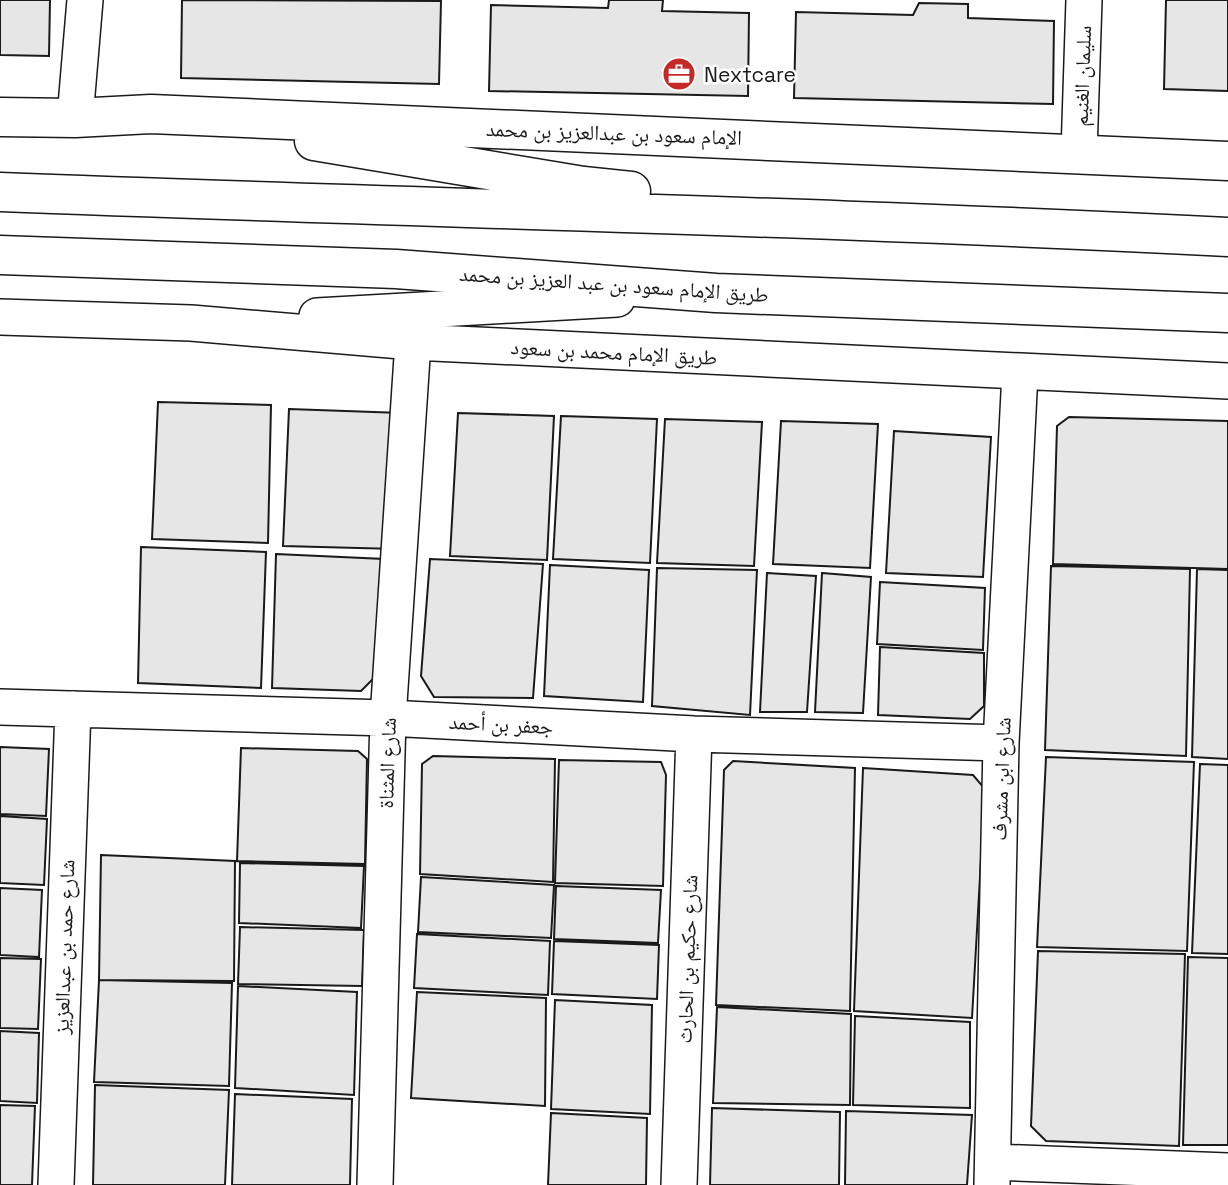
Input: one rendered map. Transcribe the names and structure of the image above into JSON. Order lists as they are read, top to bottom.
{
  "streets": {
    "main road": ["الإمام سعود بن عبدالعزيز بن محمد", "طريق الإمام سعود بن عبد العزيز بن محمد"],
    "street": [
      "سليمان الغنيم",
      "طريق الإمام محمد بن سعود",
      "جعفر بن أحمد",
      "شارع المثناة",
      "شارع ابن مشرف",
      "شارع حمد بن عبدالعزيز",
      "شارع حكيم بن الحارث"
    ]
  },
  "crossings": [
    ["سليمان الغنيم", "الإمام سعود بن عبدالعزيز بن محمد"],
    ["طريق الإمام محمد بن سعود", "شارع المثناة"],
    ["طريق الإمام محمد بن سعود", "شارع ابن مشرف"],
    ["جعفر بن أحمد", "شارع المثناة"],
    ["جعفر بن أحمد", "شارع ابن مشرف"],
    ["جعفر بن أحمد", "شارع حمد بن عبدالعزيز"],
    ["جعفر بن أحمد", "شارع حكيم بن الحارث"]
  ],
  "places": {
    "office": ["Nextcare"]
  }
}
